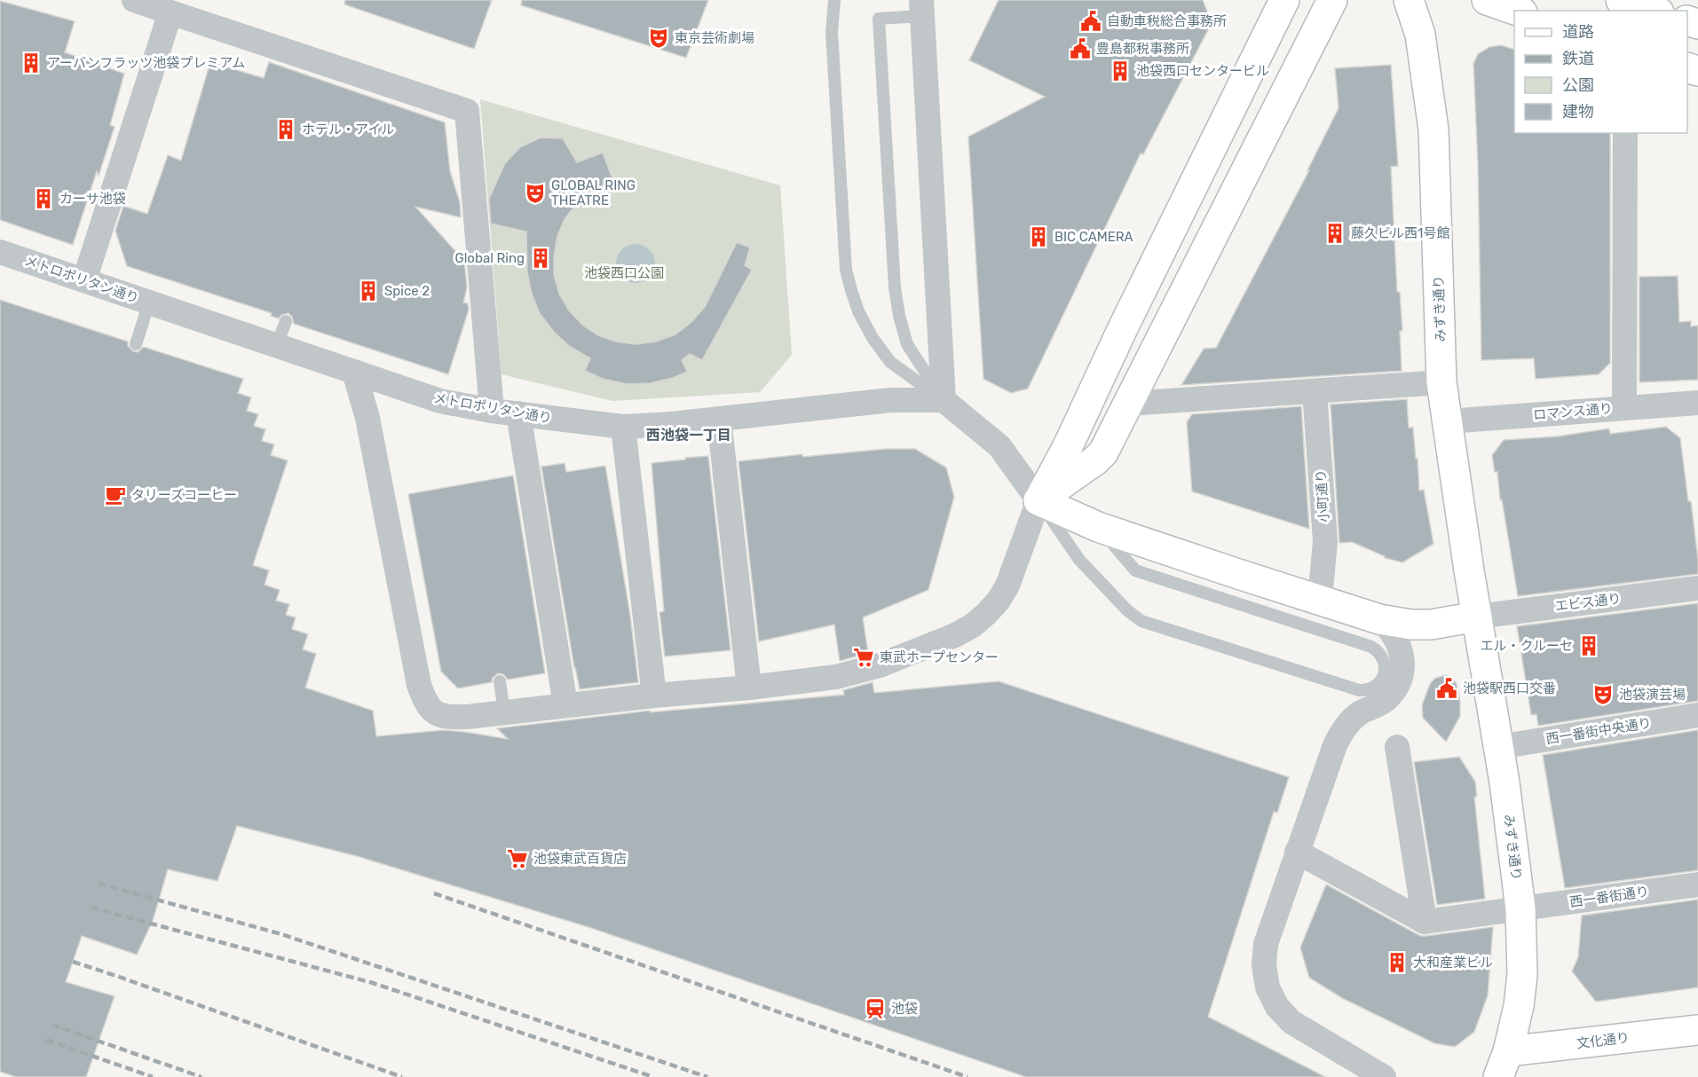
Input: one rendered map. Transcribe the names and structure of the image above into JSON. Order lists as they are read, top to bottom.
{
  "streets": {
    "street": [
      "メトロポリタン通り",
      "みずき通り",
      "ロマンス通り",
      "小町通り",
      "エビス通り",
      "西一番街中央通り",
      "西一番街通り",
      "文化通り"
    ]
  },
  "crossings": [
    ["みずき通り", "ロマンス通り"],
    ["みずき通り", "エビス通り"],
    ["みずき通り", "西一番街中央通り"],
    ["みずき通り", "西一番街通り"],
    ["みずき通り", "文化通り"]
  ],
  "districts": ["西池袋一丁目"],
  "parks": ["池袋西口公園"],
  "places": {
    "public building": ["自動車税総合事務所", "豊島都税事務所", "池袋駅西口交番"],
    "theatre": ["東京芸術劇場", "GLOBAL RING THEATRE", "池袋演芸場"],
    "building": [
      "アーバンフラッツ池袋プレミアム",
      "池袋西口センタービル",
      "ホテル・アイル",
      "カーサ池袋",
      "藤久ビル西1号館",
      "BIC CAMERA",
      "Global Ring",
      "Spice 2",
      "エル・クルーセ",
      "大和産業ビル"
    ],
    "cafe": ["タリーズコーヒー"],
    "supermarket": ["東武ホープセンター", "池袋東武百貨店"],
    "station": ["池袋"]
  },
  "legend": [
    "道路",
    "鉄道",
    "公園",
    "建物"
  ]
}
